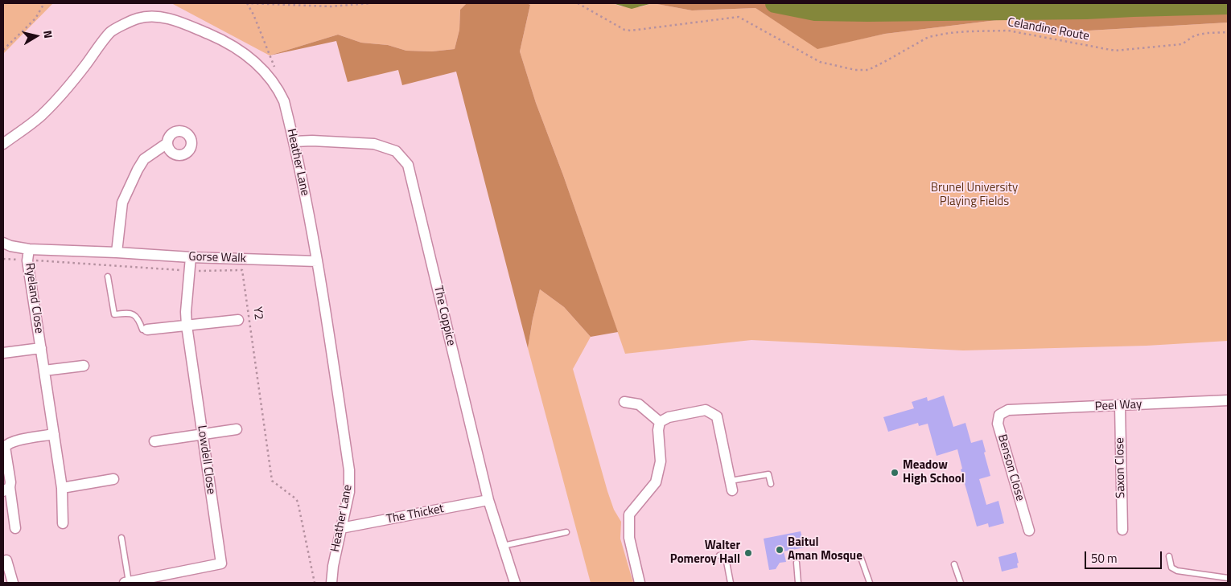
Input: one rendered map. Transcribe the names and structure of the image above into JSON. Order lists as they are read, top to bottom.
{
  "streets": {
    "street": [
      "Heather Lane",
      "Gorse Walk",
      "Ryeland Close",
      "The Coppice",
      "Peel Way",
      "Lowdell Close",
      "Benson Close",
      "Saxon Close",
      "The Thicket"
    ],
    "path": ["Celandine Route", "Y2"]
  },
  "crossings": [
    ["Heather Lane", "Gorse Walk"],
    ["Heather Lane", "The Coppice"],
    ["Heather Lane", "The Thicket"],
    ["Gorse Walk", "Ryeland Close"],
    ["Gorse Walk", "Lowdell Close"],
    ["Ryeland Close", "Y2"],
    ["Y2", "Lowdell Close"],
    ["The Coppice", "The Thicket"],
    ["Peel Way", "Benson Close"],
    ["Peel Way", "Saxon Close"]
  ],
  "parks": ["Brunel University Playing Fields"],
  "places": ["Meadow High School", "Baitul Aman Mosque", "Walter Pomeroy Hall"],
  "scale_bar": "50 m",
  "north": "right"
}
